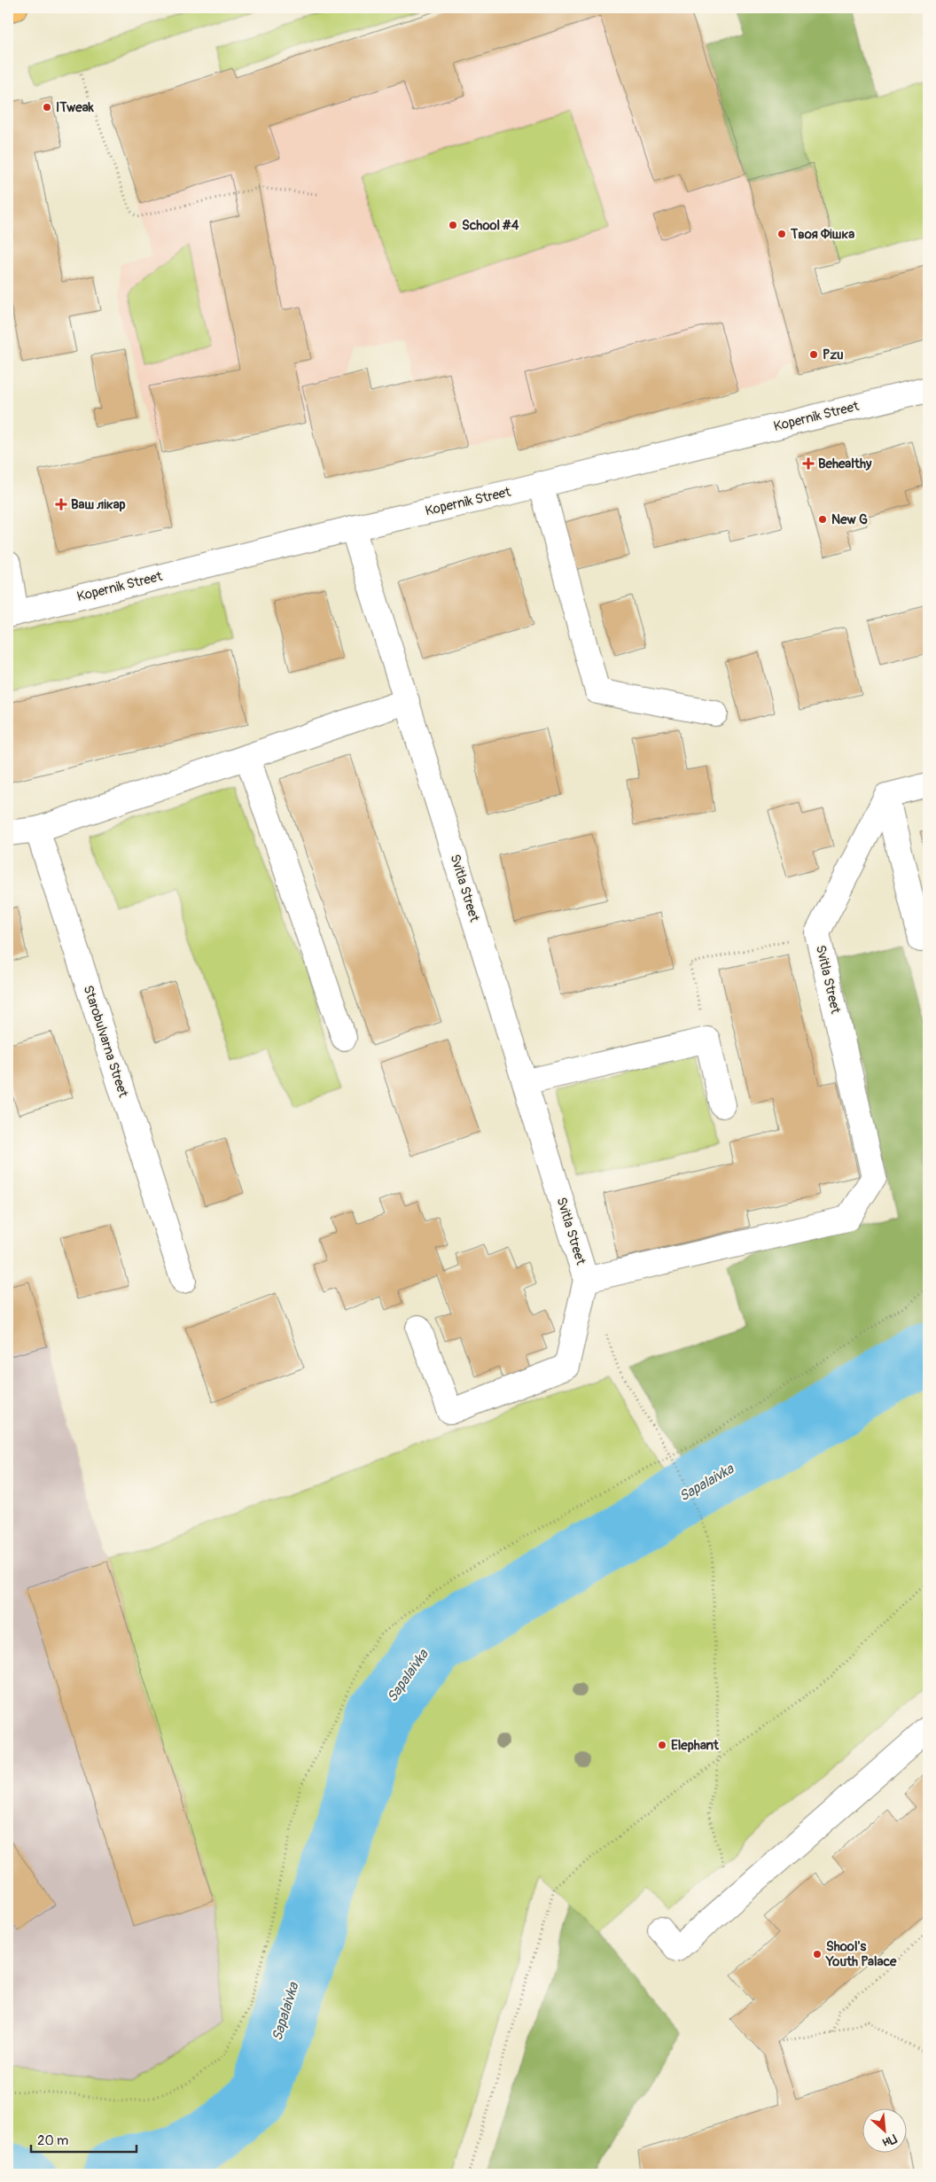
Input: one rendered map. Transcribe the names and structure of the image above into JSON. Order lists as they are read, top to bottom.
{
  "streets": {
    "street": ["Kopernik Street", "Svitla Street", "Starobulvarna Street"]
  },
  "crossings": [
    ["Kopernik Street", "Svitla Street"]
  ],
  "water": ["Sapalaivka"],
  "places": {
    "other": [
      "ITweak",
      "School #4",
      "Твоя Фішка",
      "Pzu",
      "New G",
      "Elephant",
      "Shool's Youth Palace"
    ],
    "health": ["Behealthy", "Ваш лікар"]
  },
  "scale_bar": "20 m",
  "north": "bottom right"
}
